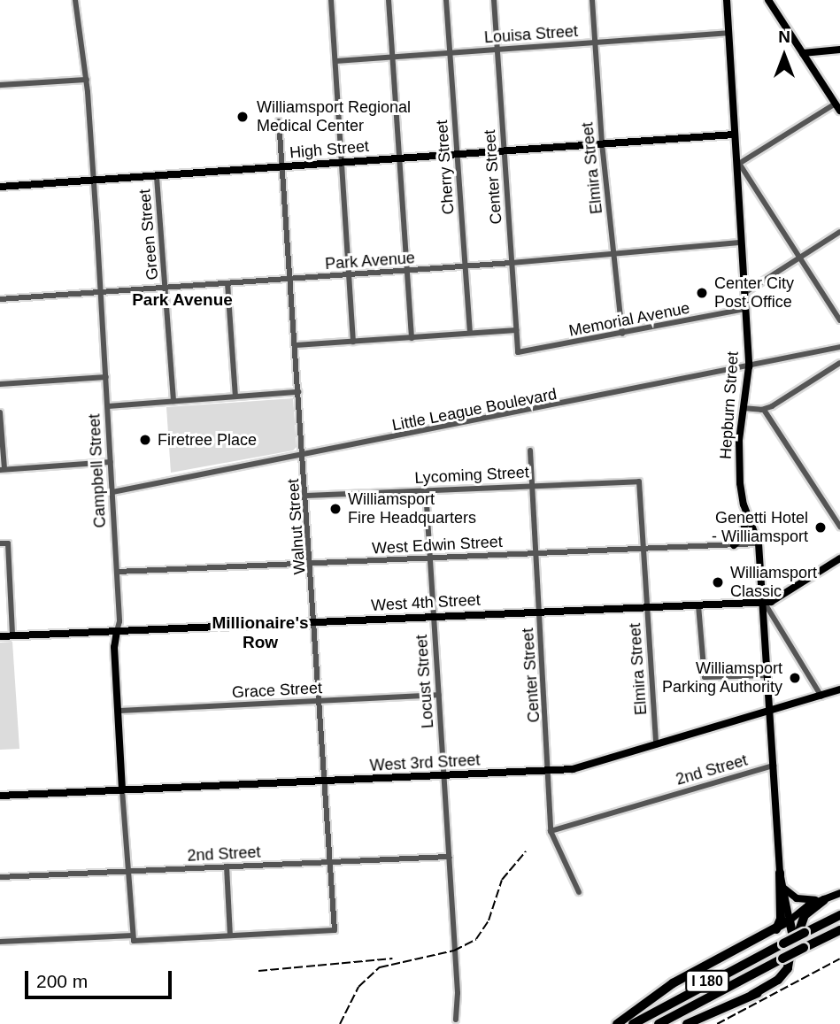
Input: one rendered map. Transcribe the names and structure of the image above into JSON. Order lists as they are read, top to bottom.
{
  "streets": {
    "highway": ["I 180"],
    "main road": [
      "High Street",
      "Hepburn Street",
      "Campbell Street",
      "West 4th Street",
      "West 3rd Street"
    ],
    "street": [
      "Louisa Street",
      "Cherry Street",
      "Elmira Street",
      "Center Street",
      "Green Street",
      "Park Avenue",
      "Memorial Avenue",
      "Little League Boulevard",
      "Lycoming Street",
      "Walnut Street",
      "West Edwin Street",
      "Locust Street",
      "Grace Street",
      "2nd Street"
    ]
  },
  "crossings": [
    ["Louisa Street", "Cherry Street"],
    ["Louisa Street", "Elmira Street"],
    ["Louisa Street", "Center Street"],
    ["Louisa Street", "Hepburn Street"],
    ["High Street", "Cherry Street"],
    ["High Street", "Elmira Street"],
    ["High Street", "Center Street"],
    ["High Street", "Green Street"],
    ["High Street", "Hepburn Street"],
    ["High Street", "Campbell Street"],
    ["High Street", "Walnut Street"],
    ["Cherry Street", "Park Avenue"],
    ["Elmira Street", "Park Avenue"],
    ["Elmira Street", "Memorial Avenue"],
    ["Elmira Street", "Lycoming Street"],
    ["Elmira Street", "West Edwin Street"],
    ["Elmira Street", "West 4th Street"],
    ["Elmira Street", "West 3rd Street"],
    ["Center Street", "Park Avenue"],
    ["Center Street", "Memorial Avenue"],
    ["Center Street", "Lycoming Street"],
    ["Center Street", "West Edwin Street"],
    ["Center Street", "West 4th Street"],
    ["Center Street", "West 3rd Street"],
    ["Center Street", "2nd Street"],
    ["Green Street", "Park Avenue"],
    ["Park Avenue", "Hepburn Street"],
    ["Park Avenue", "Campbell Street"],
    ["Park Avenue", "Walnut Street"],
    ["Memorial Avenue", "Hepburn Street"],
    ["Hepburn Street", "Little League Boulevard"],
    ["Hepburn Street", "West Edwin Street"],
    ["Hepburn Street", "West 4th Street"],
    ["Hepburn Street", "West 3rd Street"],
    ["Hepburn Street", "2nd Street"],
    ["Little League Boulevard", "Campbell Street"],
    ["Little League Boulevard", "Walnut Street"],
    ["Campbell Street", "West Edwin Street"],
    ["Campbell Street", "West 4th Street"],
    ["Campbell Street", "Grace Street"],
    ["Campbell Street", "West 3rd Street"],
    ["Campbell Street", "2nd Street"],
    ["Lycoming Street", "Walnut Street"],
    ["Lycoming Street", "Locust Street"],
    ["Walnut Street", "West Edwin Street"],
    ["Walnut Street", "West 4th Street"],
    ["Walnut Street", "Grace Street"],
    ["Walnut Street", "West 3rd Street"],
    ["Walnut Street", "2nd Street"],
    ["West Edwin Street", "Locust Street"],
    ["West 4th Street", "Locust Street"],
    ["Locust Street", "Grace Street"],
    ["Locust Street", "West 3rd Street"],
    ["Locust Street", "2nd Street"]
  ],
  "districts": ["Park Avenue", "Millionaire's Row"],
  "places": [
    "Williamsport Regional Medical Center",
    "Center City Post Office",
    "Firetree Place",
    "Williamsport Fire Headquarters",
    "Genetti Hotel - Williamsport",
    "Williamsport Classic",
    "Williamsport Parking Authority"
  ],
  "scale_bar": "200 m",
  "north": "top"
}
